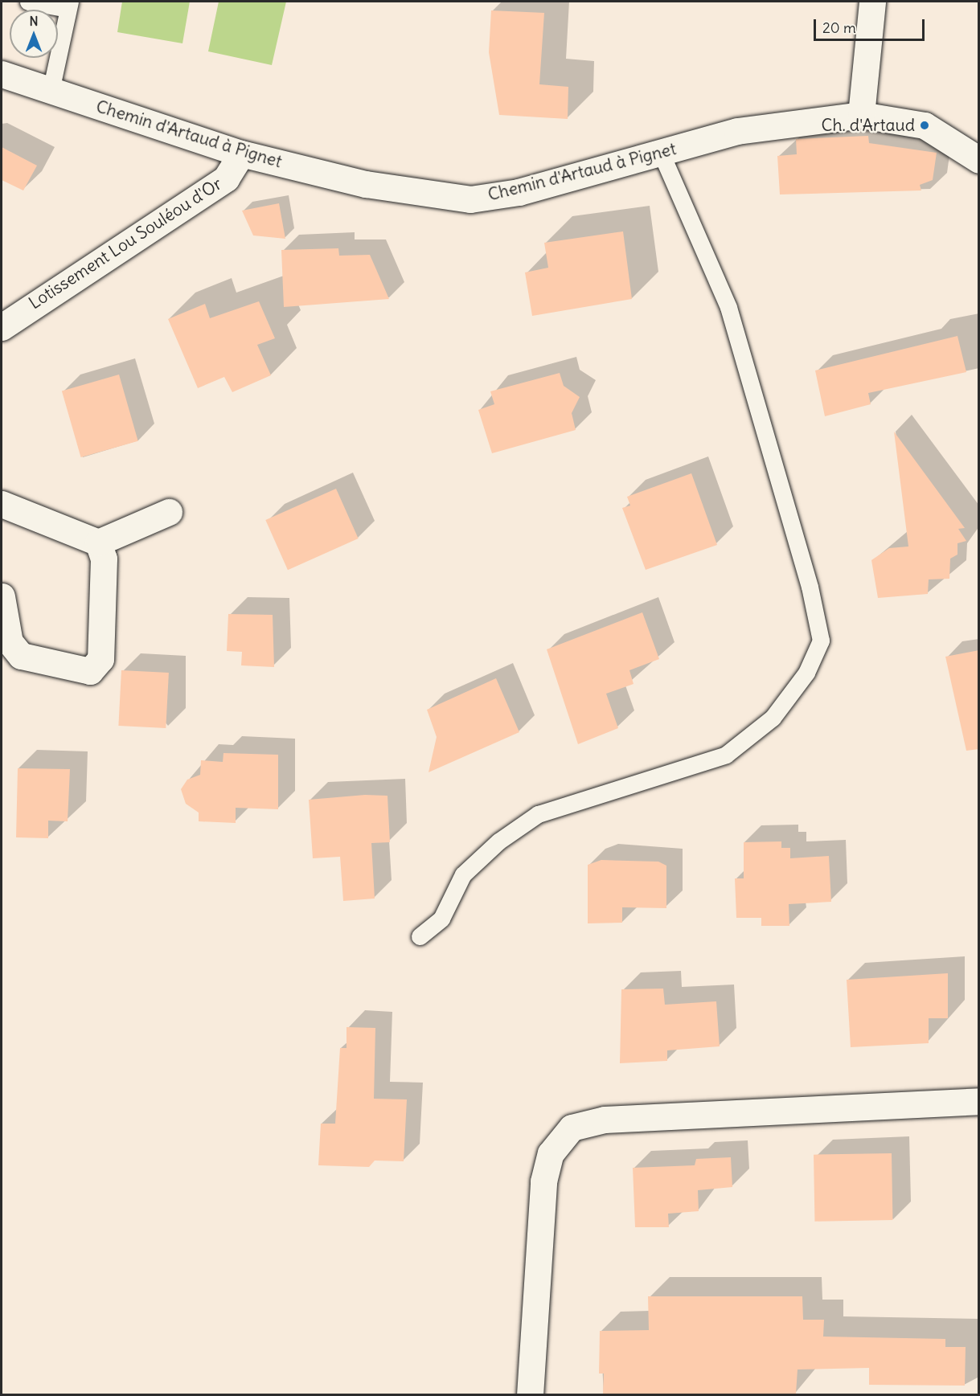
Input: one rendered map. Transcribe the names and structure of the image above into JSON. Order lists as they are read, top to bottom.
{
  "streets": {
    "street": ["Chemin d'Artaud à Pignet", "Lotissement Lou Souléou d'Or"]
  },
  "crossings": [
    ["Chemin d'Artaud à Pignet", "Lotissement Lou Souléou d'Or"]
  ],
  "places": ["Ch. d'Artaud"],
  "scale_bar": "20 m",
  "north": "top"
}
